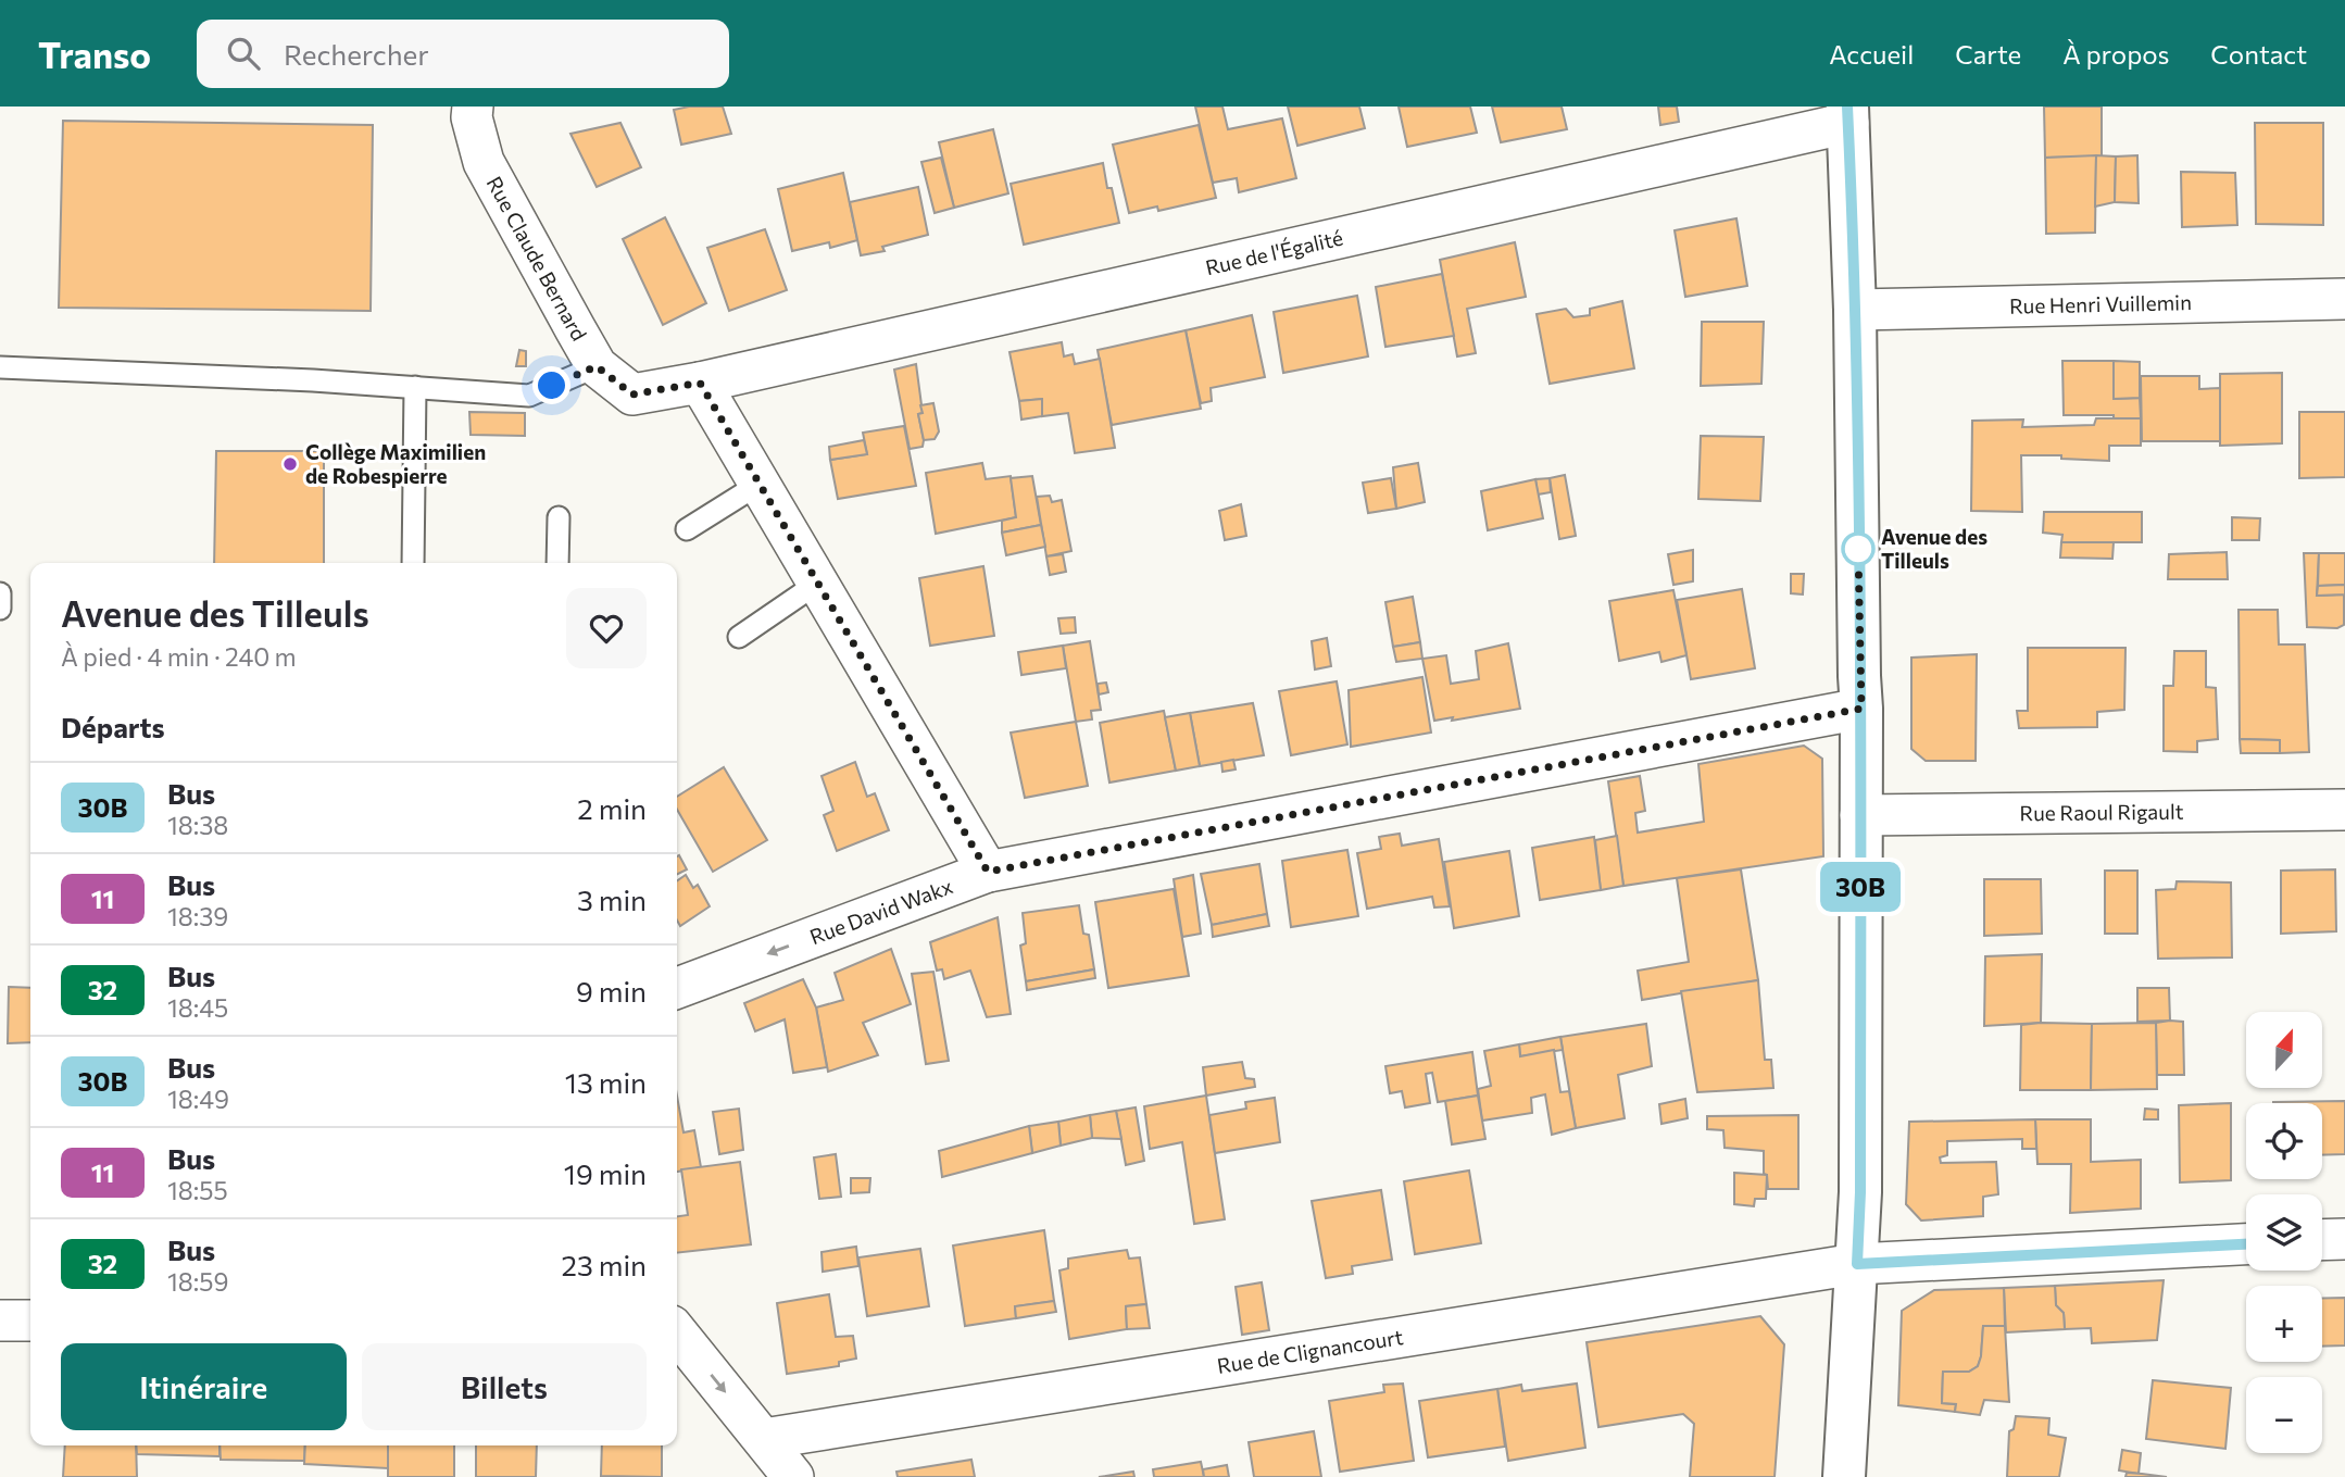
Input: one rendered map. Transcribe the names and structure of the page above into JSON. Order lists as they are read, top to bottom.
{
  "streets": {
    "street": [
      "Rue de l'Égalité",
      "Rue Claude Bernard",
      "Rue Henri Vuillemin",
      "Rue Raoul Rigault",
      "Rue David Wakx",
      "Rue de Clignancourt"
    ]
  },
  "crossings": [
    ["Rue de l'Égalité", "Rue Claude Bernard"]
  ],
  "places": ["Collège Maximilien de Robespierre", "Avenue des Tilleuls"],
  "lines": ["bus line 30B"],
  "north": "top",
  "page": {
    "header": "Transo",
    "search": "Rechercher",
    "nav": [
      "Accueil",
      "Carte",
      "À propos",
      "Contact"
    ],
    "on_map": "30B",
    "heading": [
      ["Avenue des Tilleuls", "À pied · 4 min · 240 m"],
      "Départs"
    ],
    "list": [
      {
        "mark": "30B",
        "name": "Bus",
        "note": "18:38",
        "value": "2 min"
      },
      {
        "mark": "11",
        "name": "Bus",
        "note": "18:39",
        "value": "3 min"
      },
      {
        "mark": "32",
        "name": "Bus",
        "note": "18:45",
        "value": "9 min"
      },
      {
        "mark": "30B",
        "name": "Bus",
        "note": "18:49",
        "value": "13 min"
      },
      {
        "mark": "11",
        "name": "Bus",
        "note": "18:55",
        "value": "19 min"
      },
      {
        "mark": "32",
        "name": "Bus",
        "note": "18:59",
        "value": "23 min"
      }
    ],
    "map_buttons": ["+", "−"],
    "buttons": ["Itinéraire", "Billets"]
  }
}
